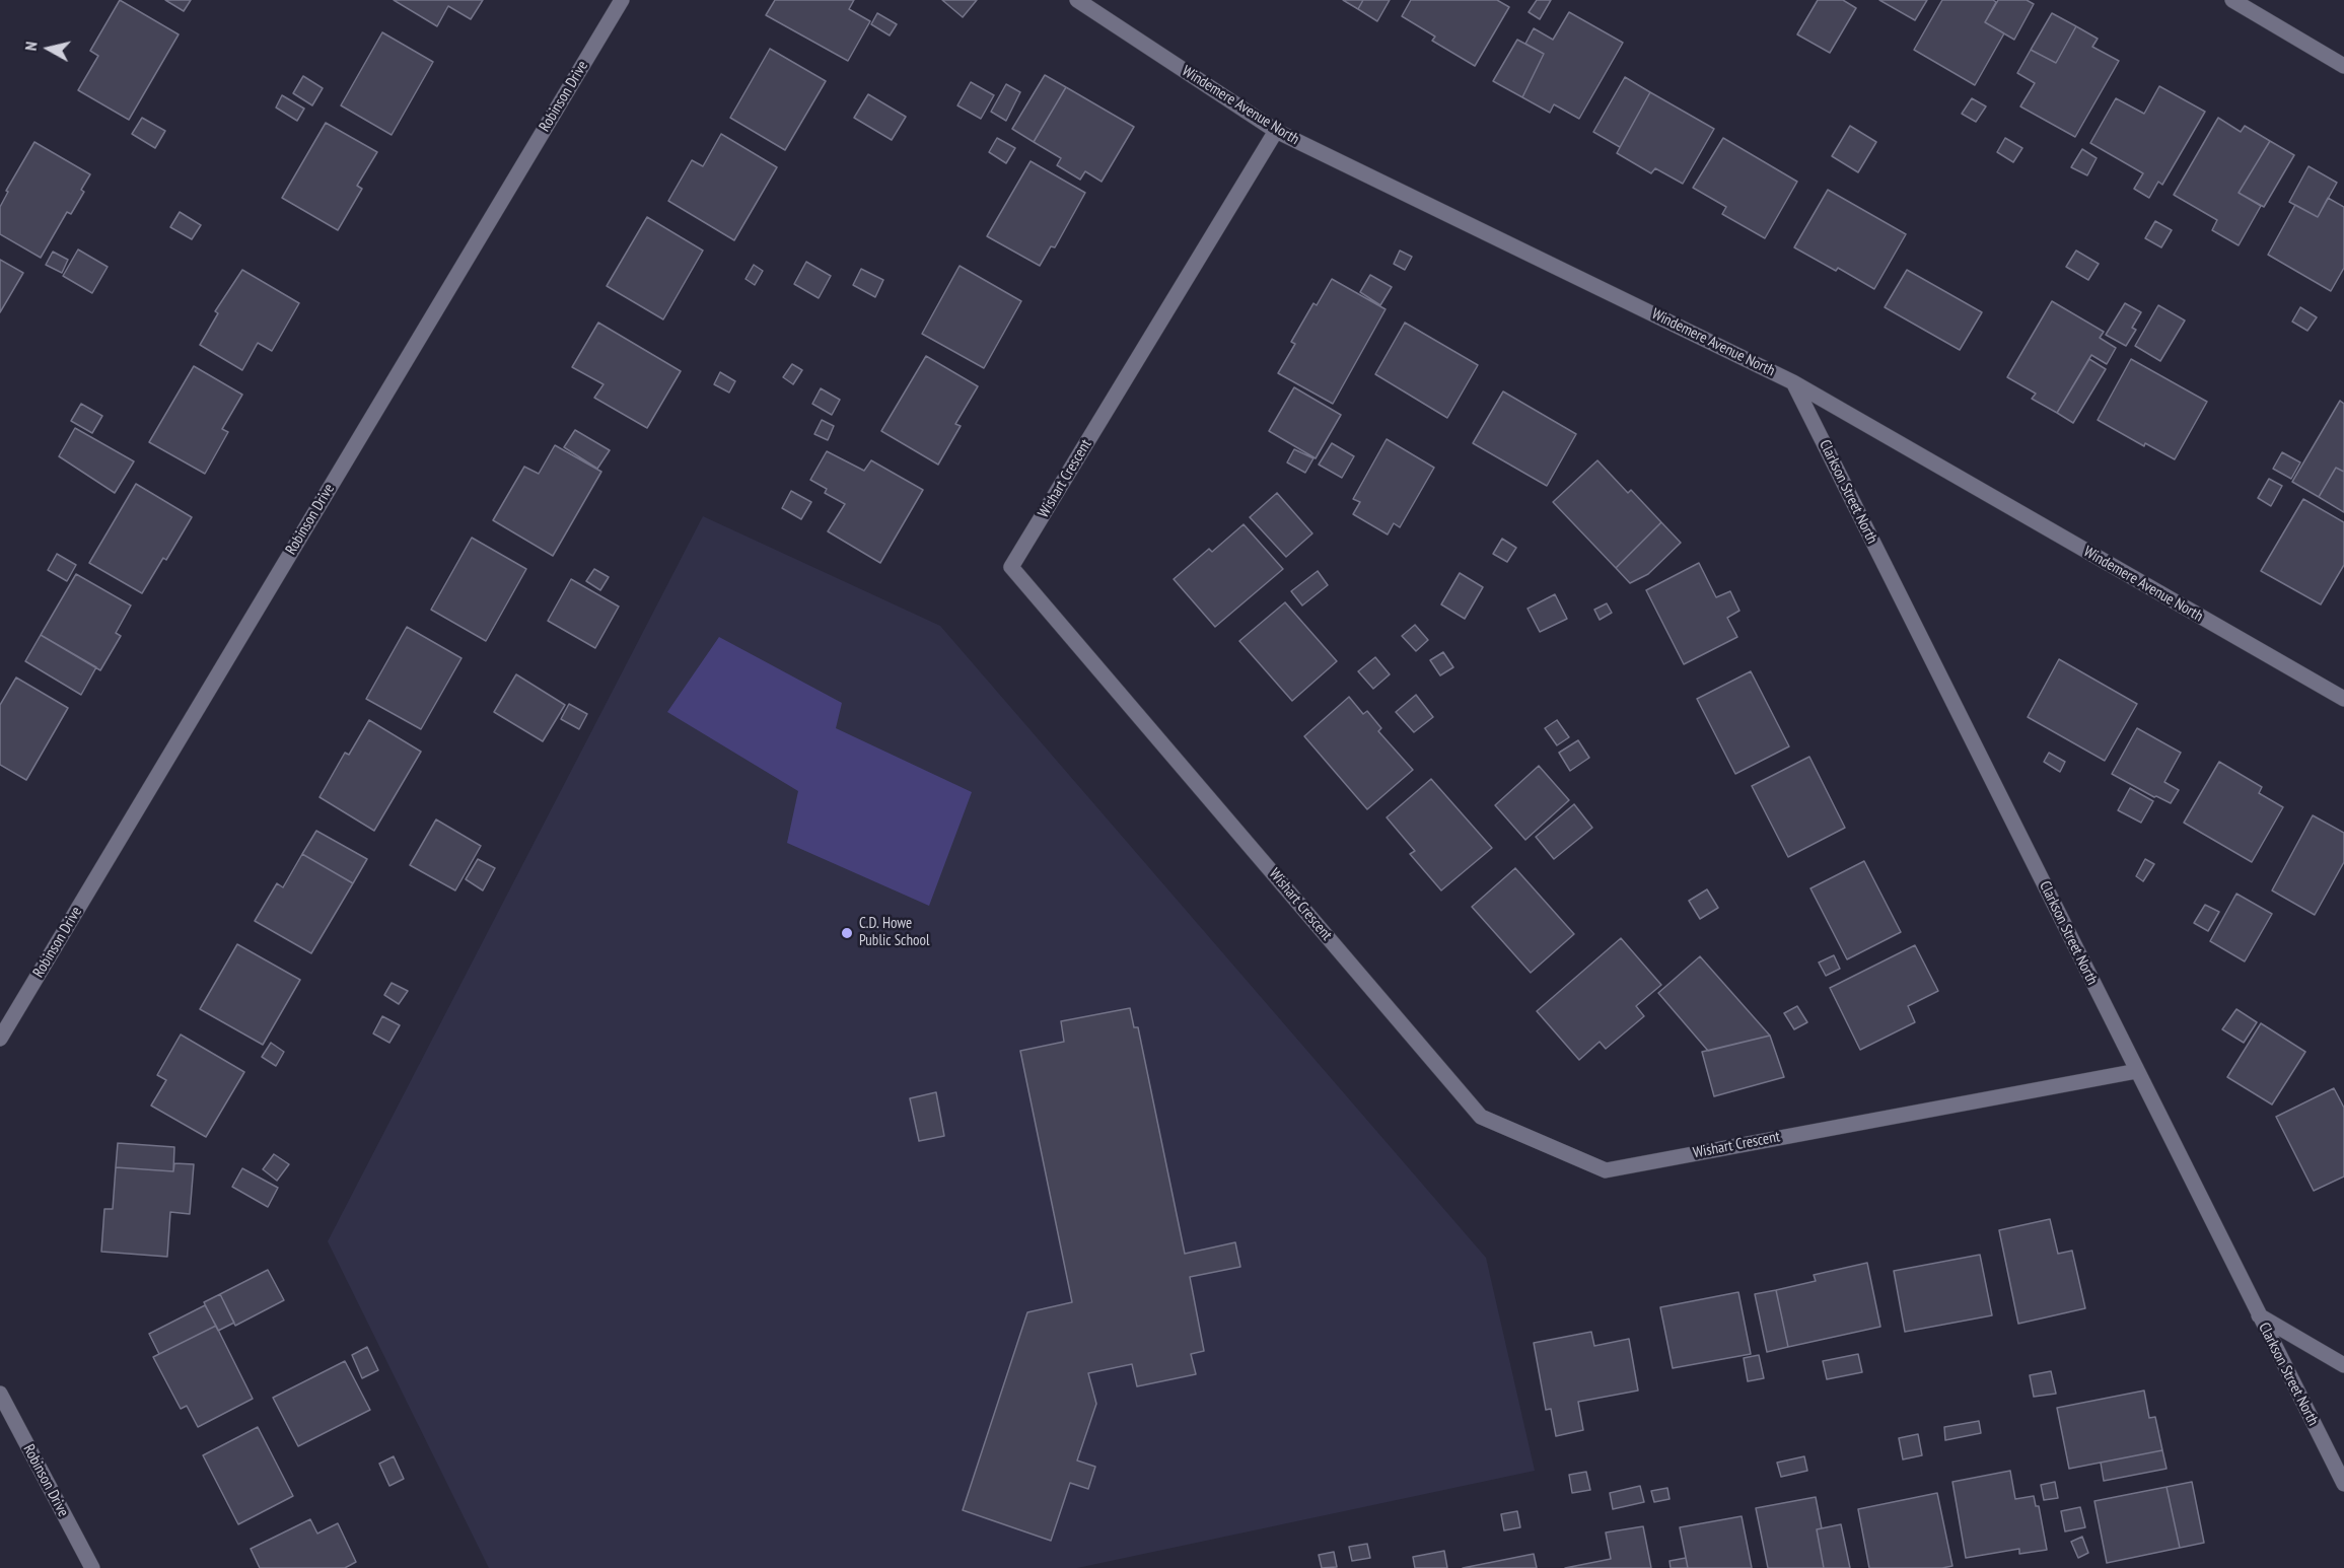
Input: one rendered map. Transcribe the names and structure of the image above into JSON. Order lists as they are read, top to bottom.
{
  "streets": {
    "street": [
      "Robinson Drive",
      "Windemere Avenue North",
      "Wishart Crescent",
      "Clarkson Street North"
    ]
  },
  "crossings": [
    ["Windemere Avenue North", "Wishart Crescent"],
    ["Windemere Avenue North", "Clarkson Street North"],
    ["Wishart Crescent", "Clarkson Street North"]
  ],
  "places": ["C.D. Howe Public School"],
  "north": "left"
}
